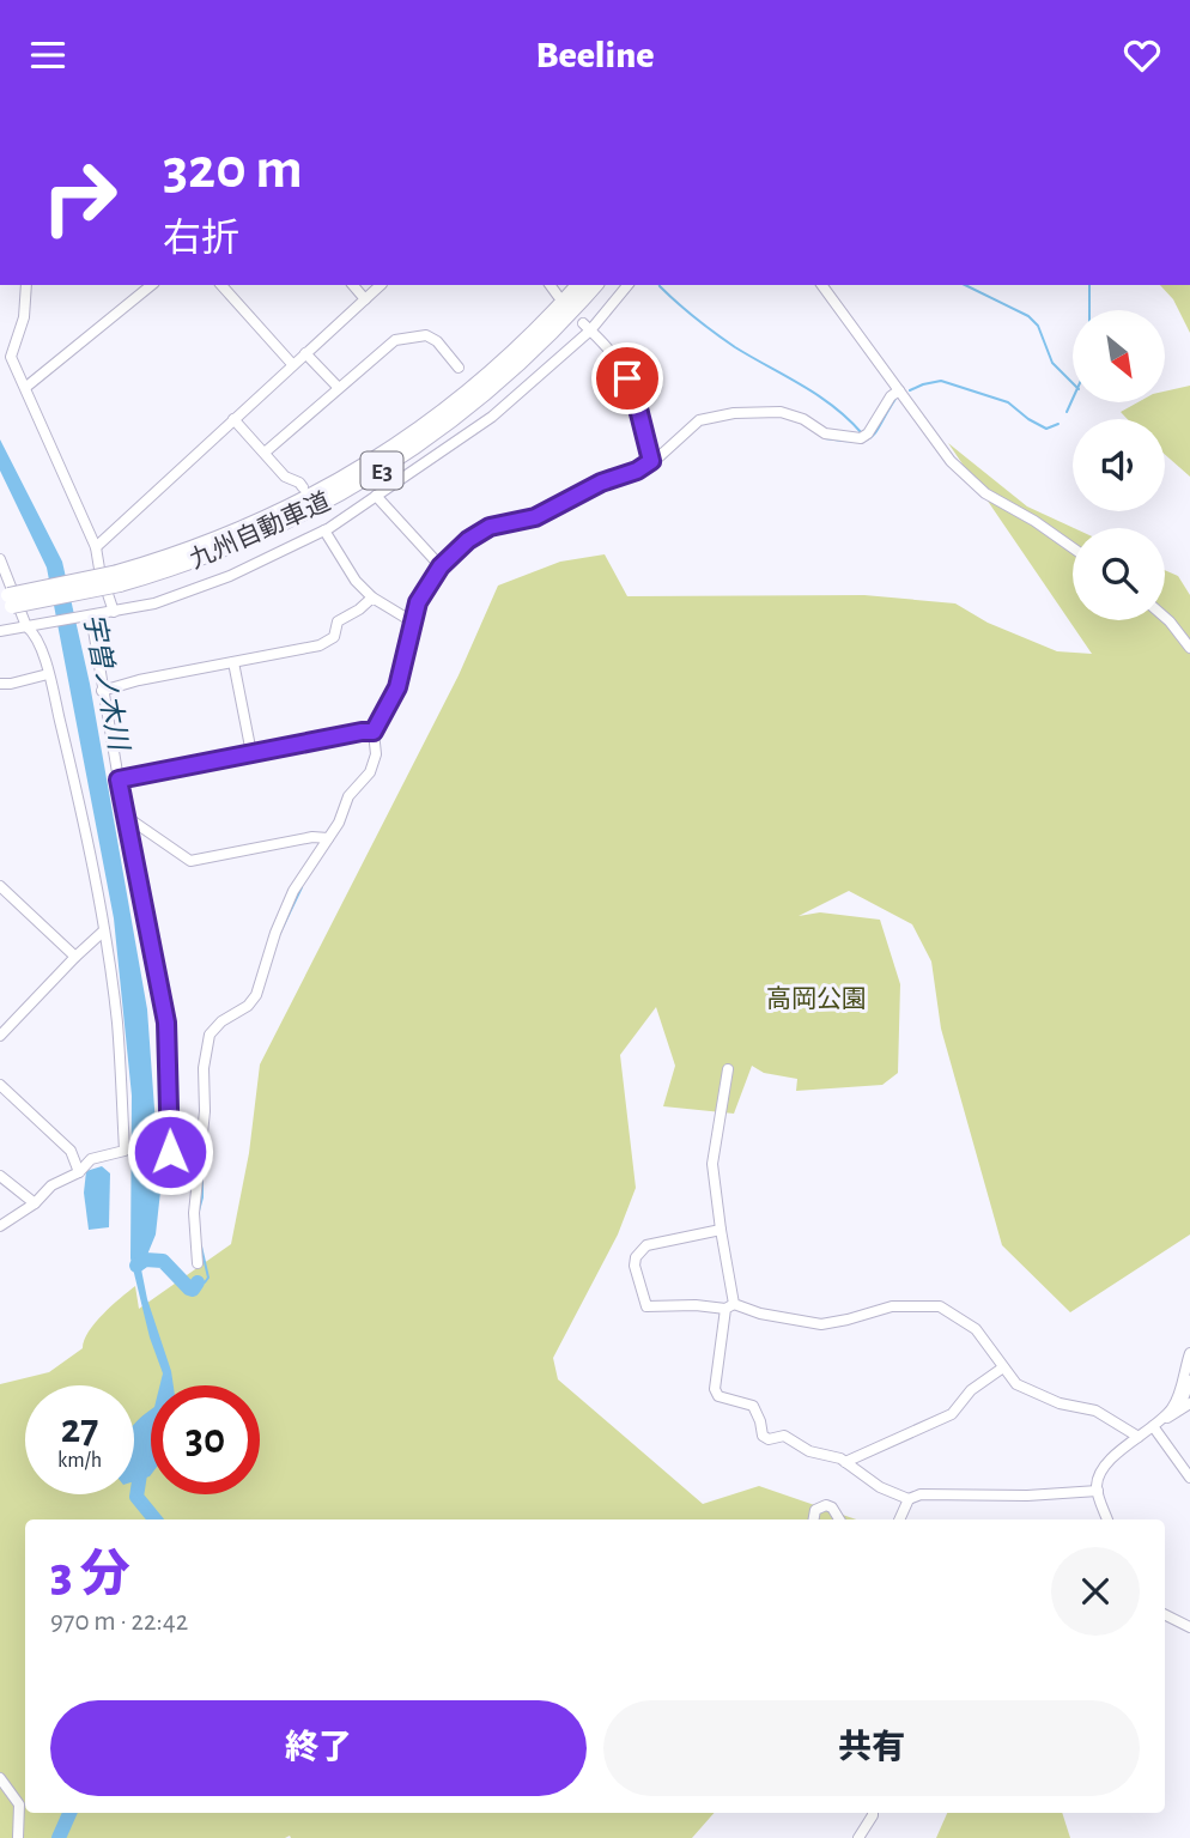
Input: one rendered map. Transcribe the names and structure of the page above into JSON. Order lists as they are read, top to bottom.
{
  "streets": {
    "highway": ["E3", "九州自動車道"]
  },
  "water": ["宇曽ノ木川"],
  "parks": ["高岡公園"],
  "north": "bottom right",
  "page": {
    "header": "Beeline",
    "turn": ["320 m", "右折"],
    "speed": "27 km/h",
    "limit": "30",
    "heading": ["3 分", "970 m · 22:42"],
    "buttons": ["終了", "共有"]
  }
}
